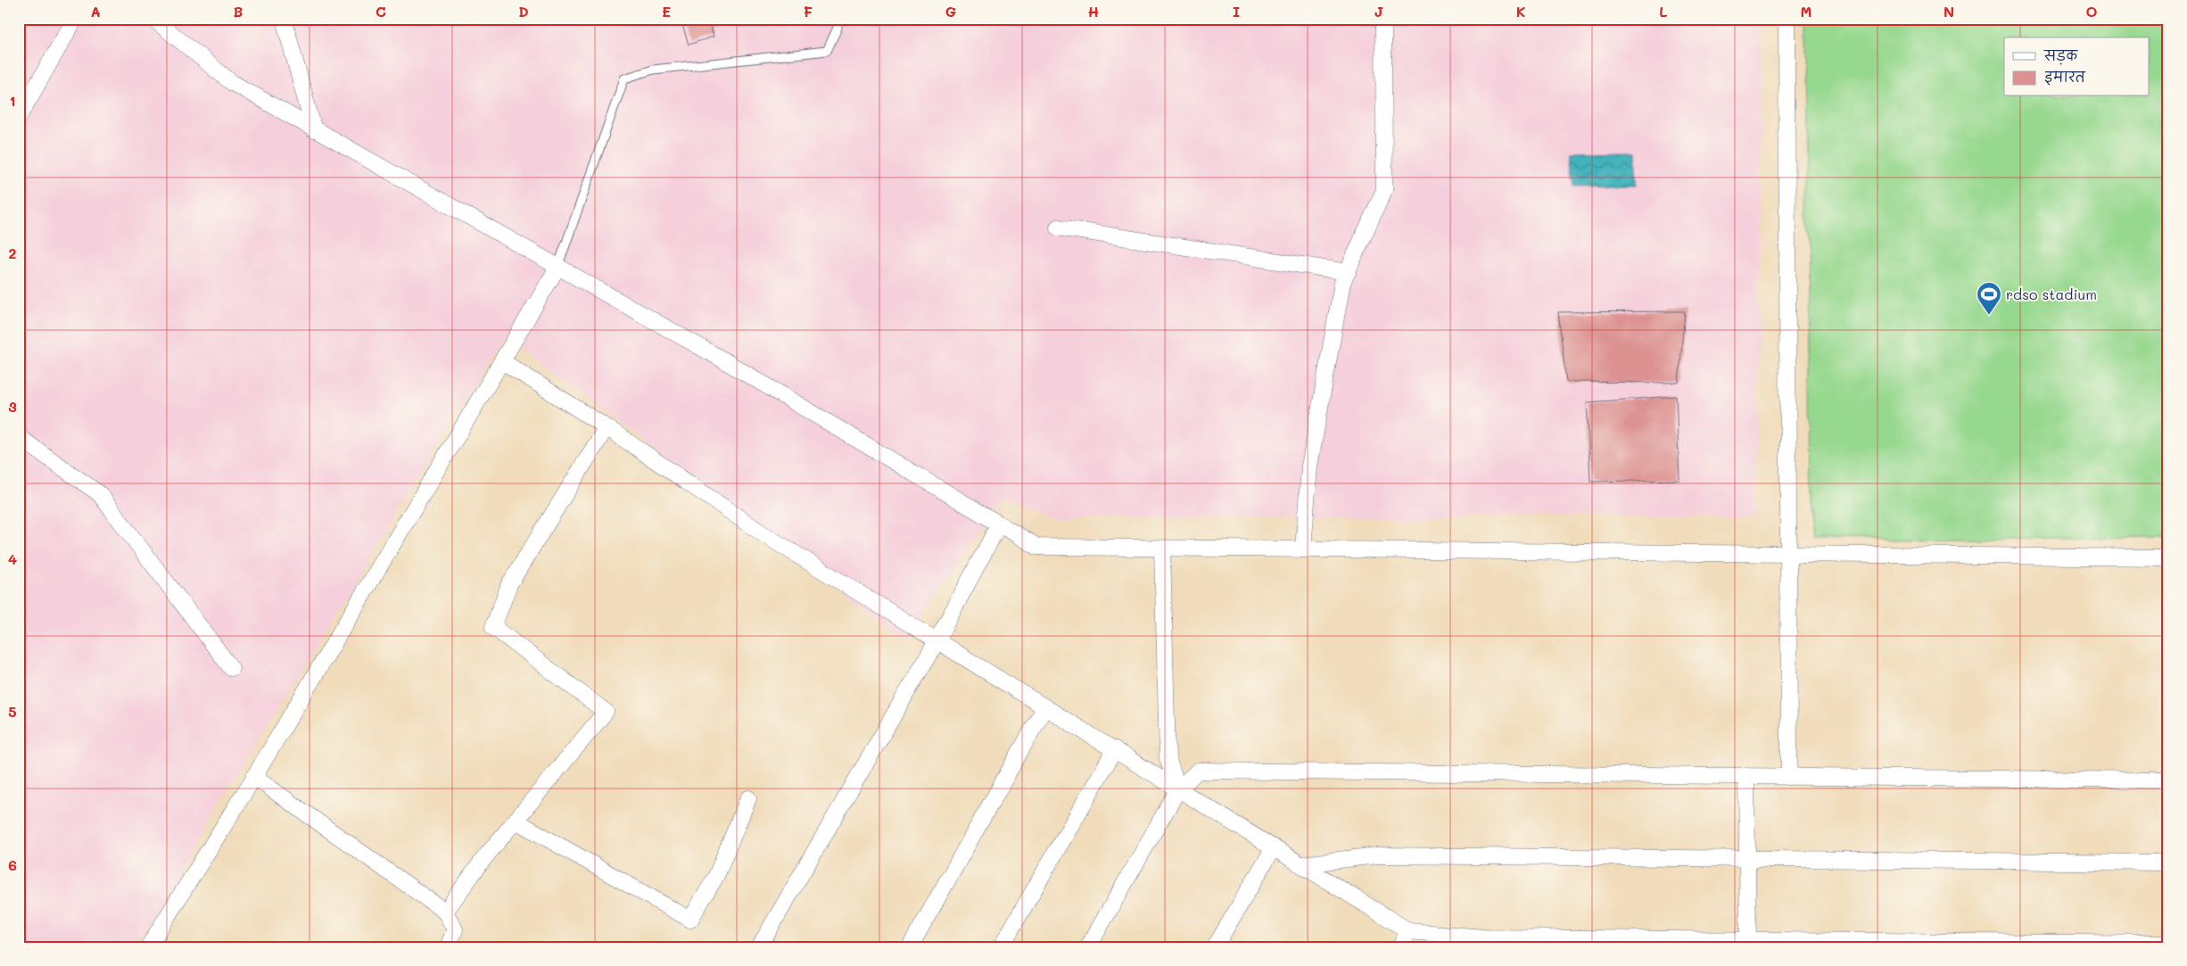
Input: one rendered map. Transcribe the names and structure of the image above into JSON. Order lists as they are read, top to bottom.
{
  "places": {
    "sports": ["rdso stadium"]
  },
  "legend": ["सड़क", "इमारत"],
  "grid": {
    "columns": [
      "A",
      "B",
      "C",
      "D",
      "E",
      "F",
      "G",
      "H",
      "I",
      "J",
      "K",
      "L",
      "M",
      "N",
      "O"
    ],
    "rows": [
      "1",
      "2",
      "3",
      "4",
      "5",
      "6"
    ]
  }
}
